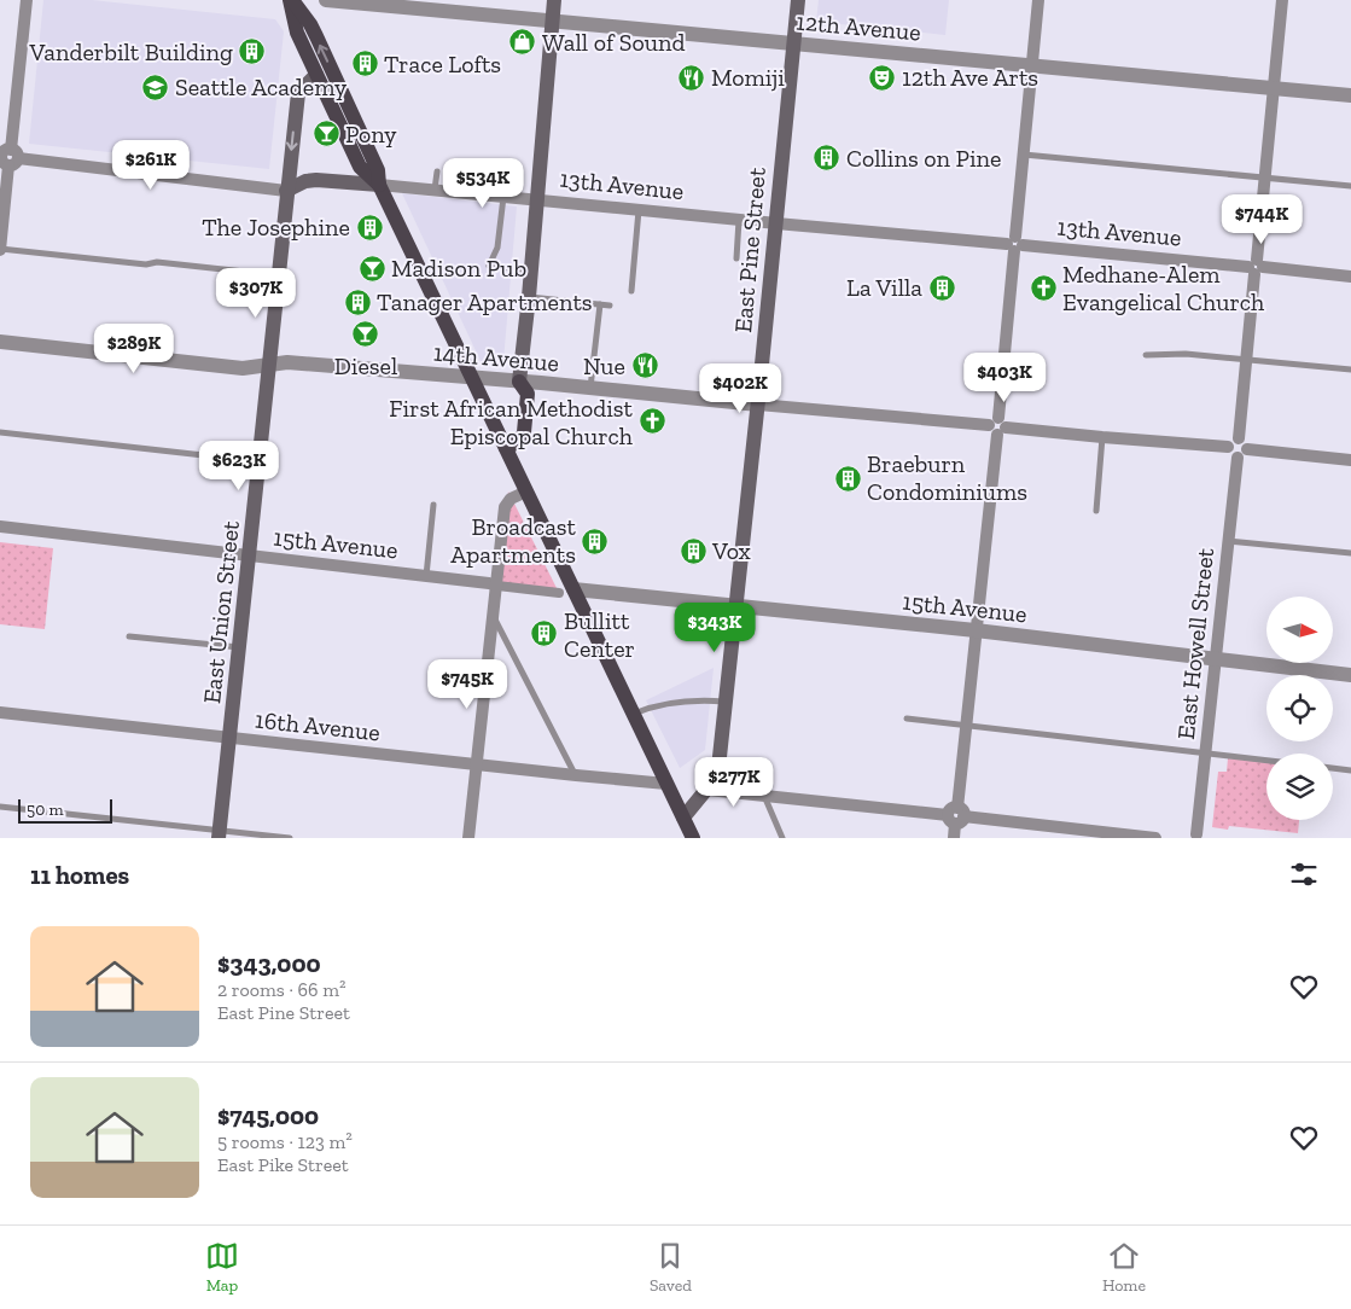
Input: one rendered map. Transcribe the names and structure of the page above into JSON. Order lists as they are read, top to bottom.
{
  "streets": {
    "main road": ["13th Avenue", "East Pine Street", "East Union Street"],
    "street": [
      "12th Avenue",
      "14th Avenue",
      "15th Avenue",
      "East Howell Street",
      "16th Avenue"
    ]
  },
  "crossings": [
    ["12th Avenue", "East Pine Street"],
    ["13th Avenue", "East Pine Street"],
    ["13th Avenue", "East Union Street"],
    ["East Pine Street", "14th Avenue"],
    ["East Pine Street", "15th Avenue"],
    ["14th Avenue", "East Union Street"],
    ["14th Avenue", "East Howell Street"],
    ["15th Avenue", "East Union Street"],
    ["15th Avenue", "East Howell Street"],
    ["East Union Street", "16th Avenue"]
  ],
  "places": {
    "shop": ["Wall of Sound"],
    "building": [
      "Vanderbilt Building",
      "Trace Lofts",
      "Collins on Pine",
      "The Josephine",
      "La Villa",
      "Tanager Apartments",
      "Braeburn Condominiums",
      "Broadcast Apartments",
      "Vox",
      "Bullitt Center"
    ],
    "restaurant": ["Momiji", "Nue"],
    "theatre": ["12th Ave Arts"],
    "school or university": ["Seattle Academy"],
    "bar": ["Pony", "Madison Pub", "Diesel"],
    "church": ["Medhane-Alem Evangelical Church", "First African Methodist Episcopal Church"]
  },
  "scale_bar": "50 m",
  "north": "right",
  "page": {
    "price": [
      "$261K",
      "$534K",
      "$744K",
      "$307K",
      "$289K",
      "$403K",
      "$402K",
      "$623K",
      "$343K",
      "$745K",
      "$277K"
    ],
    "scale": "50 m",
    "heading": "11 homes",
    "list": [
      {
        "name": "$343,000",
        "note": "2 rooms · 66 m² · East Pine Street"
      },
      {
        "name": "$745,000",
        "note": "5 rooms · 123 m² · East Pike Street"
      }
    ],
    "tabs": ["Map", "Saved", "Home"]
  }
}
